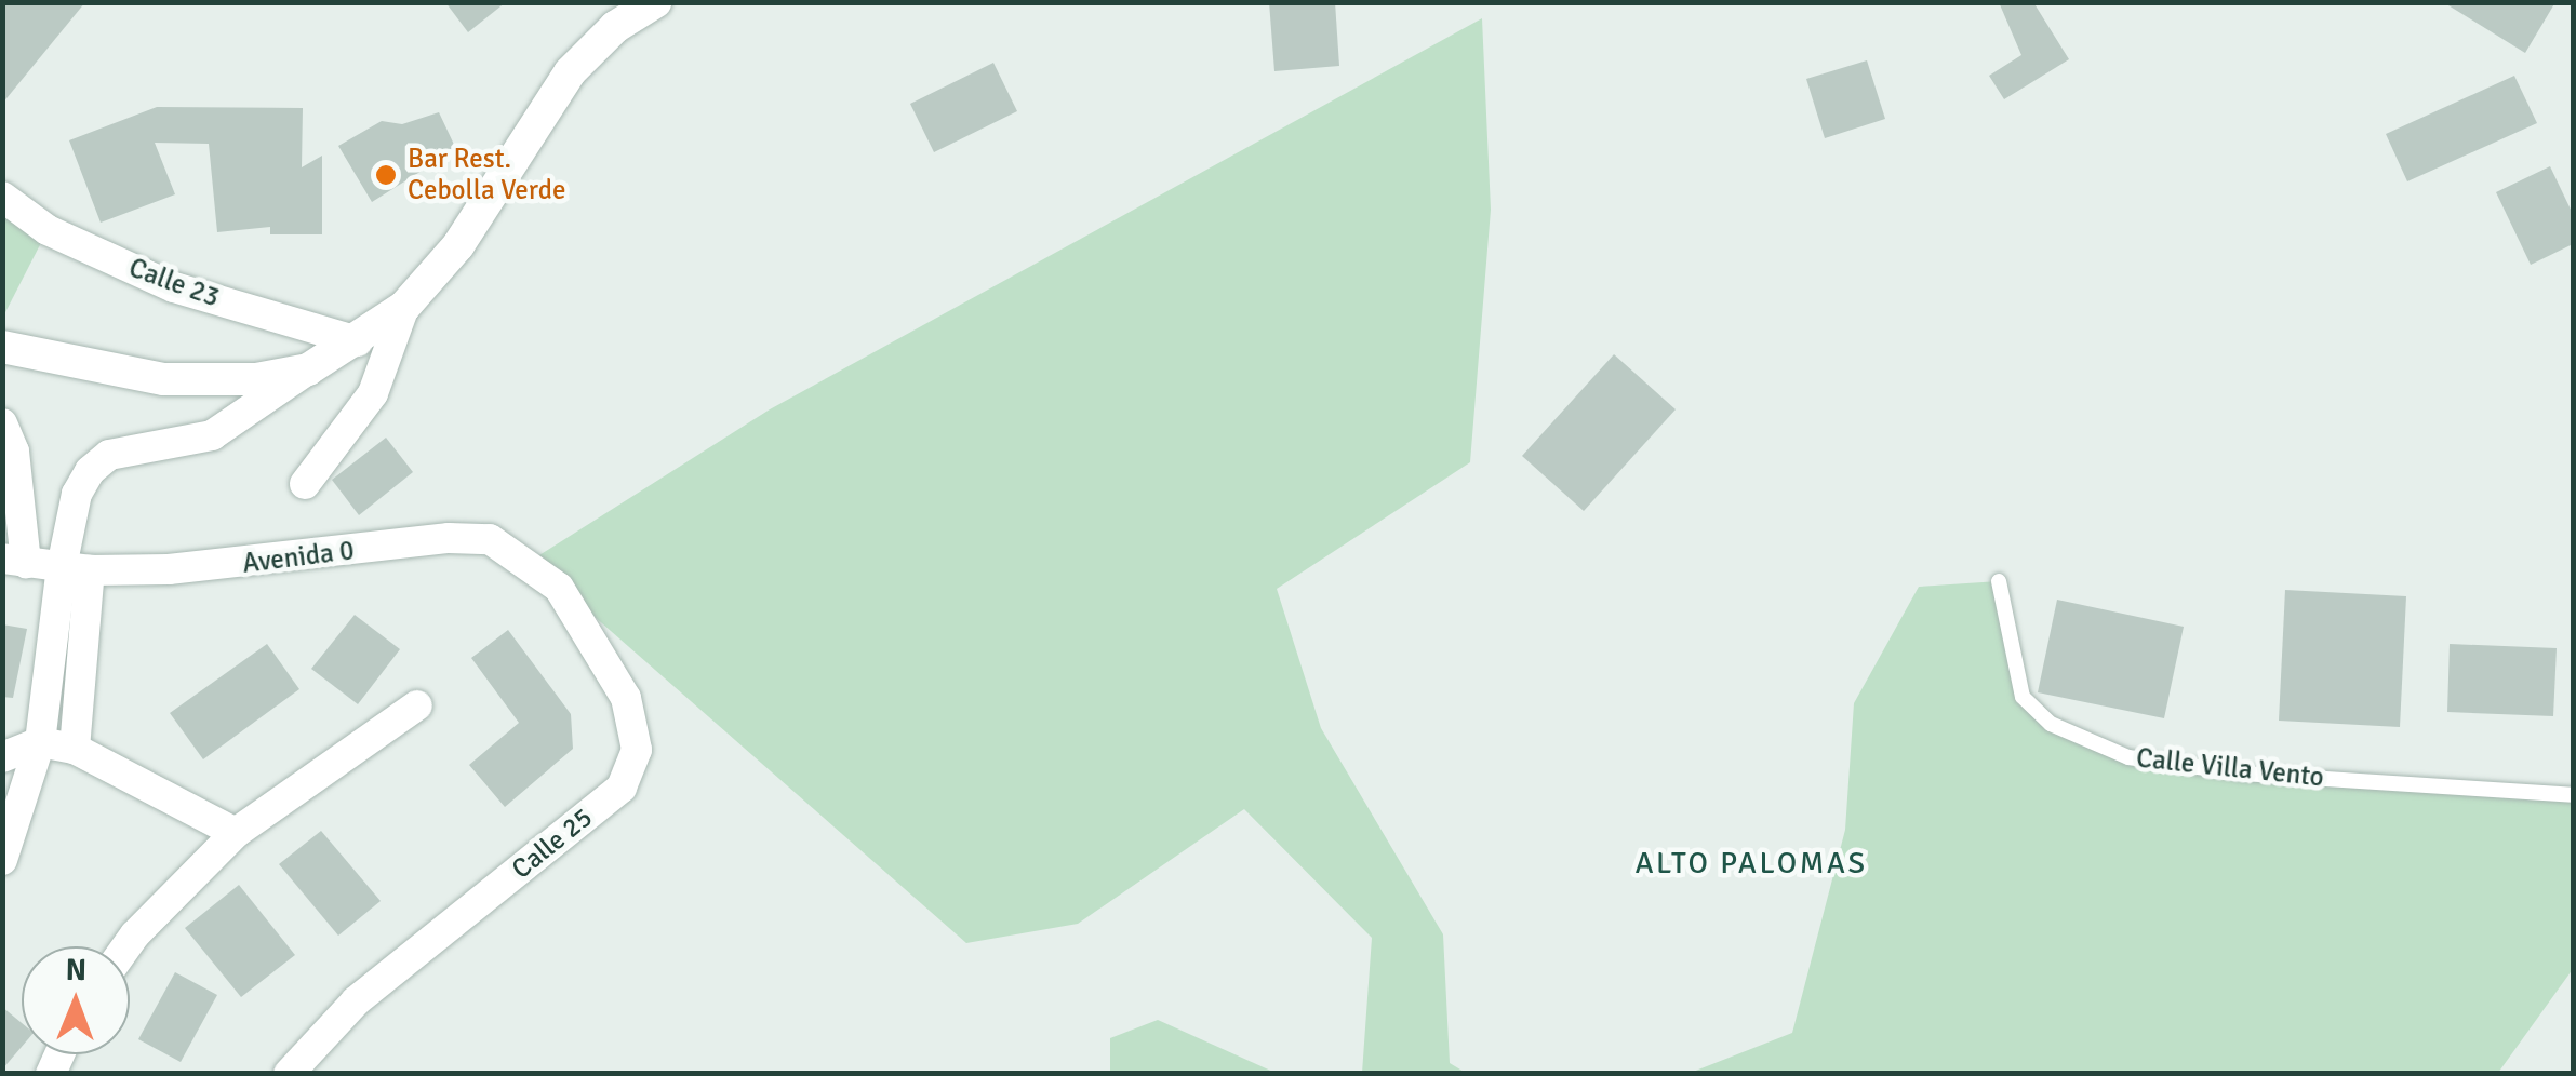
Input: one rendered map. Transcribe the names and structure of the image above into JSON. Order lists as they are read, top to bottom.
{
  "streets": {
    "street": ["Calle 23", "Avenida 0", "Calle 25"],
    "lane": ["Calle Villa Vento"]
  },
  "crossings": [
    ["Avenida 0", "Calle 25"]
  ],
  "districts": ["ALTO PALOMAS"],
  "places": ["Bar Rest. Cebolla Verde"],
  "north": "top"
}
